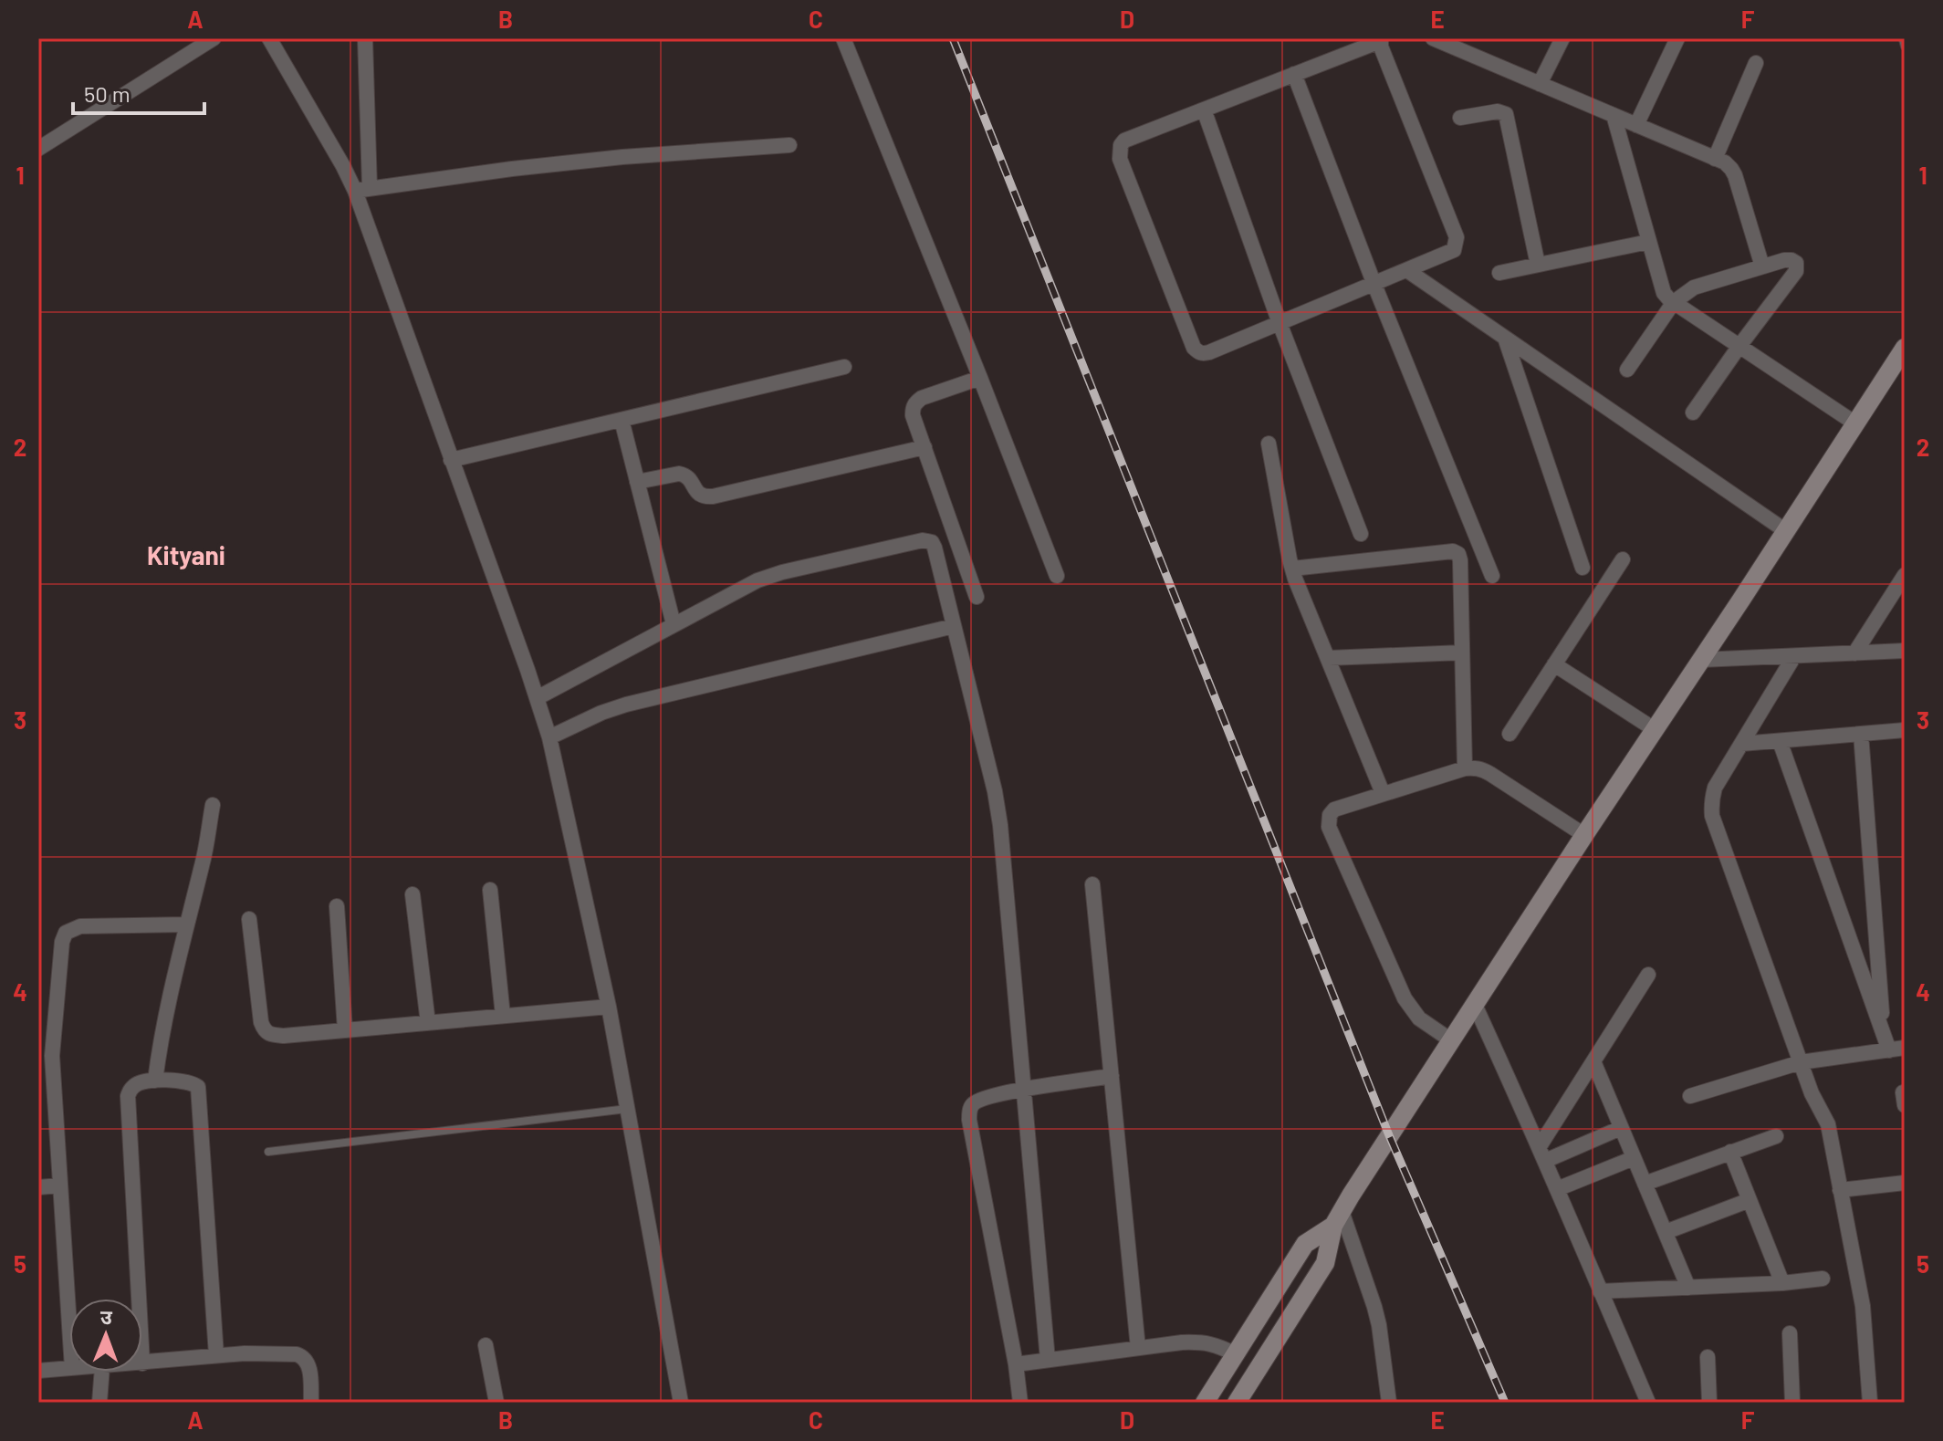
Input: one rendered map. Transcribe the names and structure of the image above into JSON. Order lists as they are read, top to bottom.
{
  "districts": ["Kityani"],
  "scale_bar": "50 m",
  "north": "top",
  "grid": {
    "columns": [
      "A",
      "B",
      "C",
      "D",
      "E",
      "F"
    ],
    "rows": [
      "1",
      "2",
      "3",
      "4",
      "5"
    ]
  }
}
